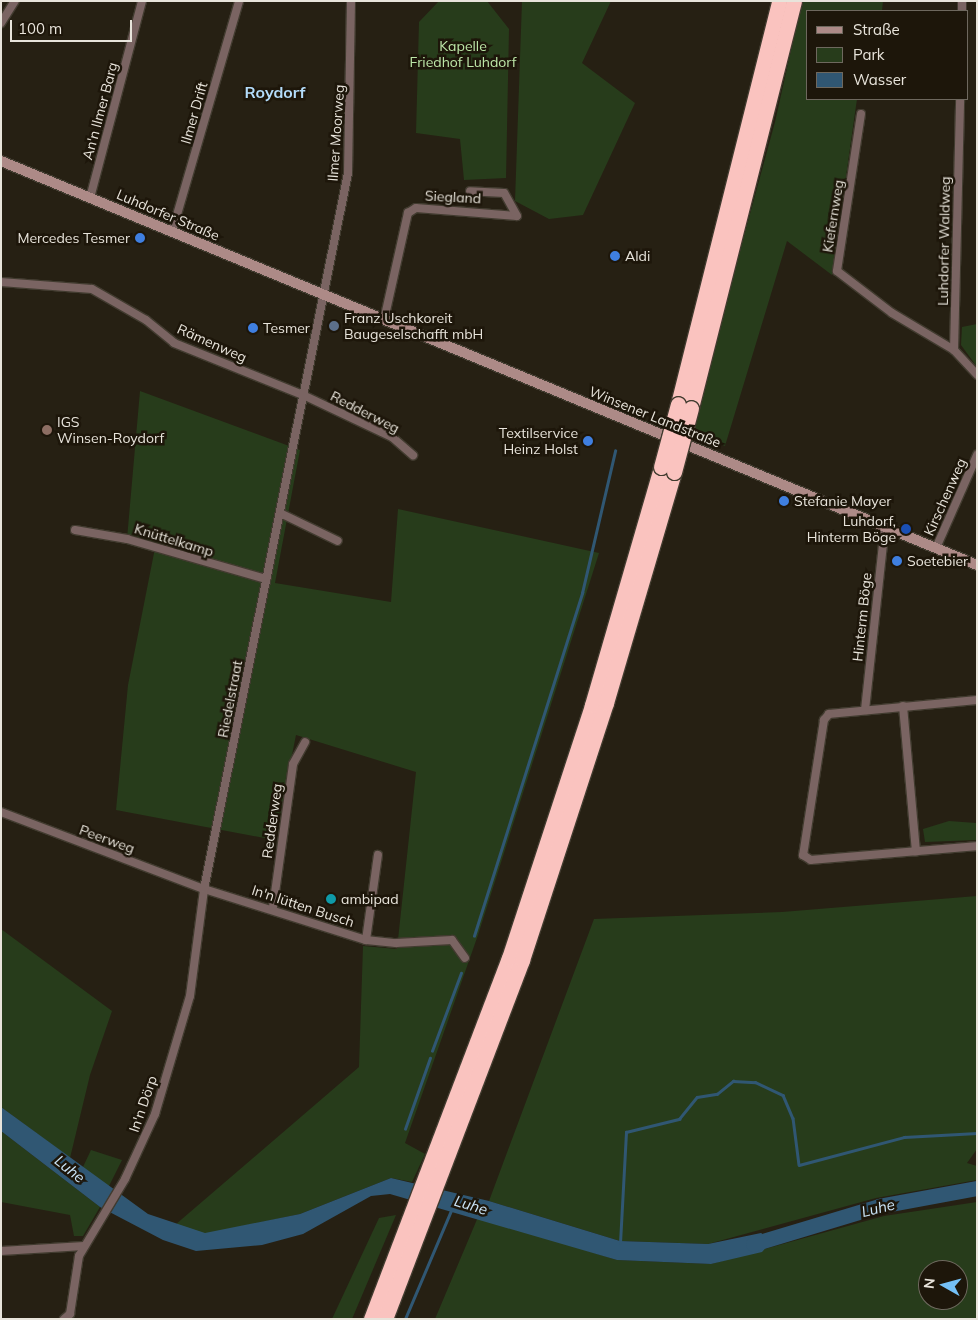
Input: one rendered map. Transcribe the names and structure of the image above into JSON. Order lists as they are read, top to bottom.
{
  "streets": {
    "main road": ["Luhdorfer Straße", "Winsener Landstraße"],
    "street": [
      "An'n Ilmer Barg",
      "Ilmer Drift",
      "Ilmer Moorweg",
      "Siegland",
      "Kiefernweg",
      "Luhdorfer Waldweg",
      "Rämenweg",
      "Redderweg",
      "Kirschenweg",
      "Knüttelkamp",
      "Hinterm Böge",
      "Riedelstraat",
      "Peerweg",
      "In'n lütten Busch",
      "In'n Dörp"
    ]
  },
  "crossings": [
    ["An'n Ilmer Barg", "Luhdorfer Straße"],
    ["Ilmer Drift", "Luhdorfer Straße"],
    ["Ilmer Moorweg", "Luhdorfer Straße"],
    ["Ilmer Moorweg", "Winsener Landstraße"],
    ["Ilmer Moorweg", "Riedelstraat"],
    ["Siegland", "Winsener Landstraße"],
    ["Luhdorfer Straße", "Winsener Landstraße"],
    ["Luhdorfer Straße", "Riedelstraat"],
    ["Kiefernweg", "Luhdorfer Waldweg"],
    ["Rämenweg", "Redderweg"],
    ["Rämenweg", "Riedelstraat"],
    ["Redderweg", "Riedelstraat"],
    ["Redderweg", "In'n lütten Busch"],
    ["Winsener Landstraße", "Kirschenweg"],
    ["Winsener Landstraße", "Hinterm Böge"],
    ["Winsener Landstraße", "Riedelstraat"],
    ["Knüttelkamp", "Riedelstraat"],
    ["Riedelstraat", "Peerweg"],
    ["Riedelstraat", "In'n lütten Busch"],
    ["Riedelstraat", "In'n Dörp"],
    ["Peerweg", "In'n lütten Busch"],
    ["Peerweg", "In'n Dörp"],
    ["In'n lütten Busch", "In'n Dörp"]
  ],
  "districts": ["Roydorf"],
  "water": ["Luhe"],
  "parks": ["Kapelle Friedhof Luhdorf"],
  "places": [
    "Mercedes Tesmer",
    "Aldi",
    "Franz Uschkoreit Baugeselschafft mbH",
    "Tesmer",
    "IGS Winsen-Roydorf",
    "Textilservice Heinz Holst",
    "Stefanie Mayer",
    "Luhdorf, Hinterm Böge",
    "Soetebier",
    "ambipad"
  ],
  "legend": ["Straße", "Park", "Wasser"],
  "scale_bar": "100 m",
  "north": "left"
}
